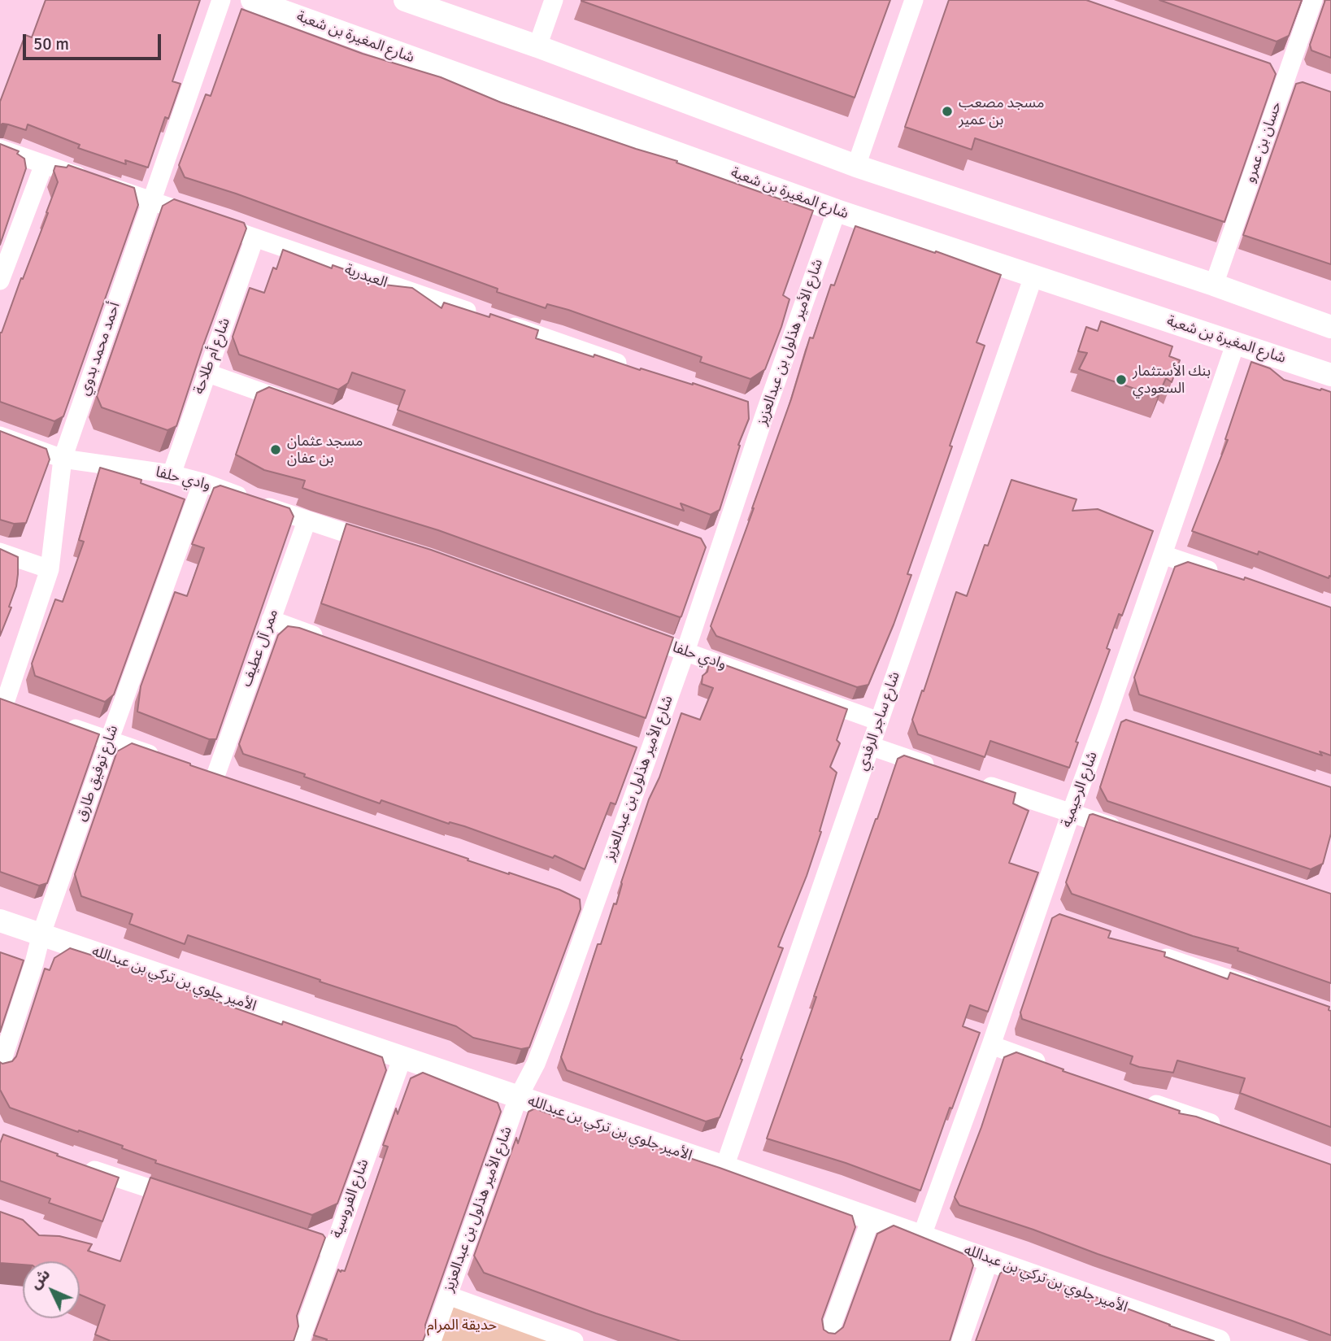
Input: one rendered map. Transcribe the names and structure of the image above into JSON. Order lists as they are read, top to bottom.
{
  "streets": {
    "street": [
      "شارع المغيرة بن شعبة",
      "حسان بن عمرو",
      "العبدرية",
      "شارع الأمير هذلول بن عبدالعزيز",
      "أحمد محمد بدوي",
      "شارع أم طلاحة",
      "وادي حلفا",
      "ممر آل عطيف",
      "شارع ساجر الرفدي",
      "شارع توفيق طارق",
      "شارع الرحيمية",
      "الأمير جلوي بن تركي بن عبدالله",
      "شارع الفروسية"
    ]
  },
  "crossings": [
    ["شارع المغيرة بن شعبة", "شارع الأمير هذلول بن عبدالعزيز"],
    ["شارع المغيرة بن شعبة", "شارع ساجر الرفدي"],
    ["شارع المغيرة بن شعبة", "شارع الرحيمية"],
    ["العبدرية", "أحمد محمد بدوي"],
    ["العبدرية", "شارع أم طلاحة"],
    ["شارع الأمير هذلول بن عبدالعزيز", "وادي حلفا"],
    ["شارع الأمير هذلول بن عبدالعزيز", "الأمير جلوي بن تركي بن عبدالله"],
    ["أحمد محمد بدوي", "وادي حلفا"],
    ["شارع أم طلاحة", "وادي حلفا"],
    ["وادي حلفا", "ممر آل عطيف"],
    ["وادي حلفا", "شارع ساجر الرفدي"],
    ["وادي حلفا", "شارع توفيق طارق"],
    ["شارع ساجر الرفدي", "الأمير جلوي بن تركي بن عبدالله"],
    ["شارع توفيق طارق", "الأمير جلوي بن تركي بن عبدالله"],
    ["شارع الرحيمية", "الأمير جلوي بن تركي بن عبدالله"],
    ["الأمير جلوي بن تركي بن عبدالله", "شارع الفروسية"]
  ],
  "parks": ["حديقة المرام"],
  "places": ["مسجد مصعب بن عمير", "بنك الأستثمار السعودي", "مسجد عثمان بن عفان"],
  "scale_bar": "50 m",
  "north": "top left"
}
